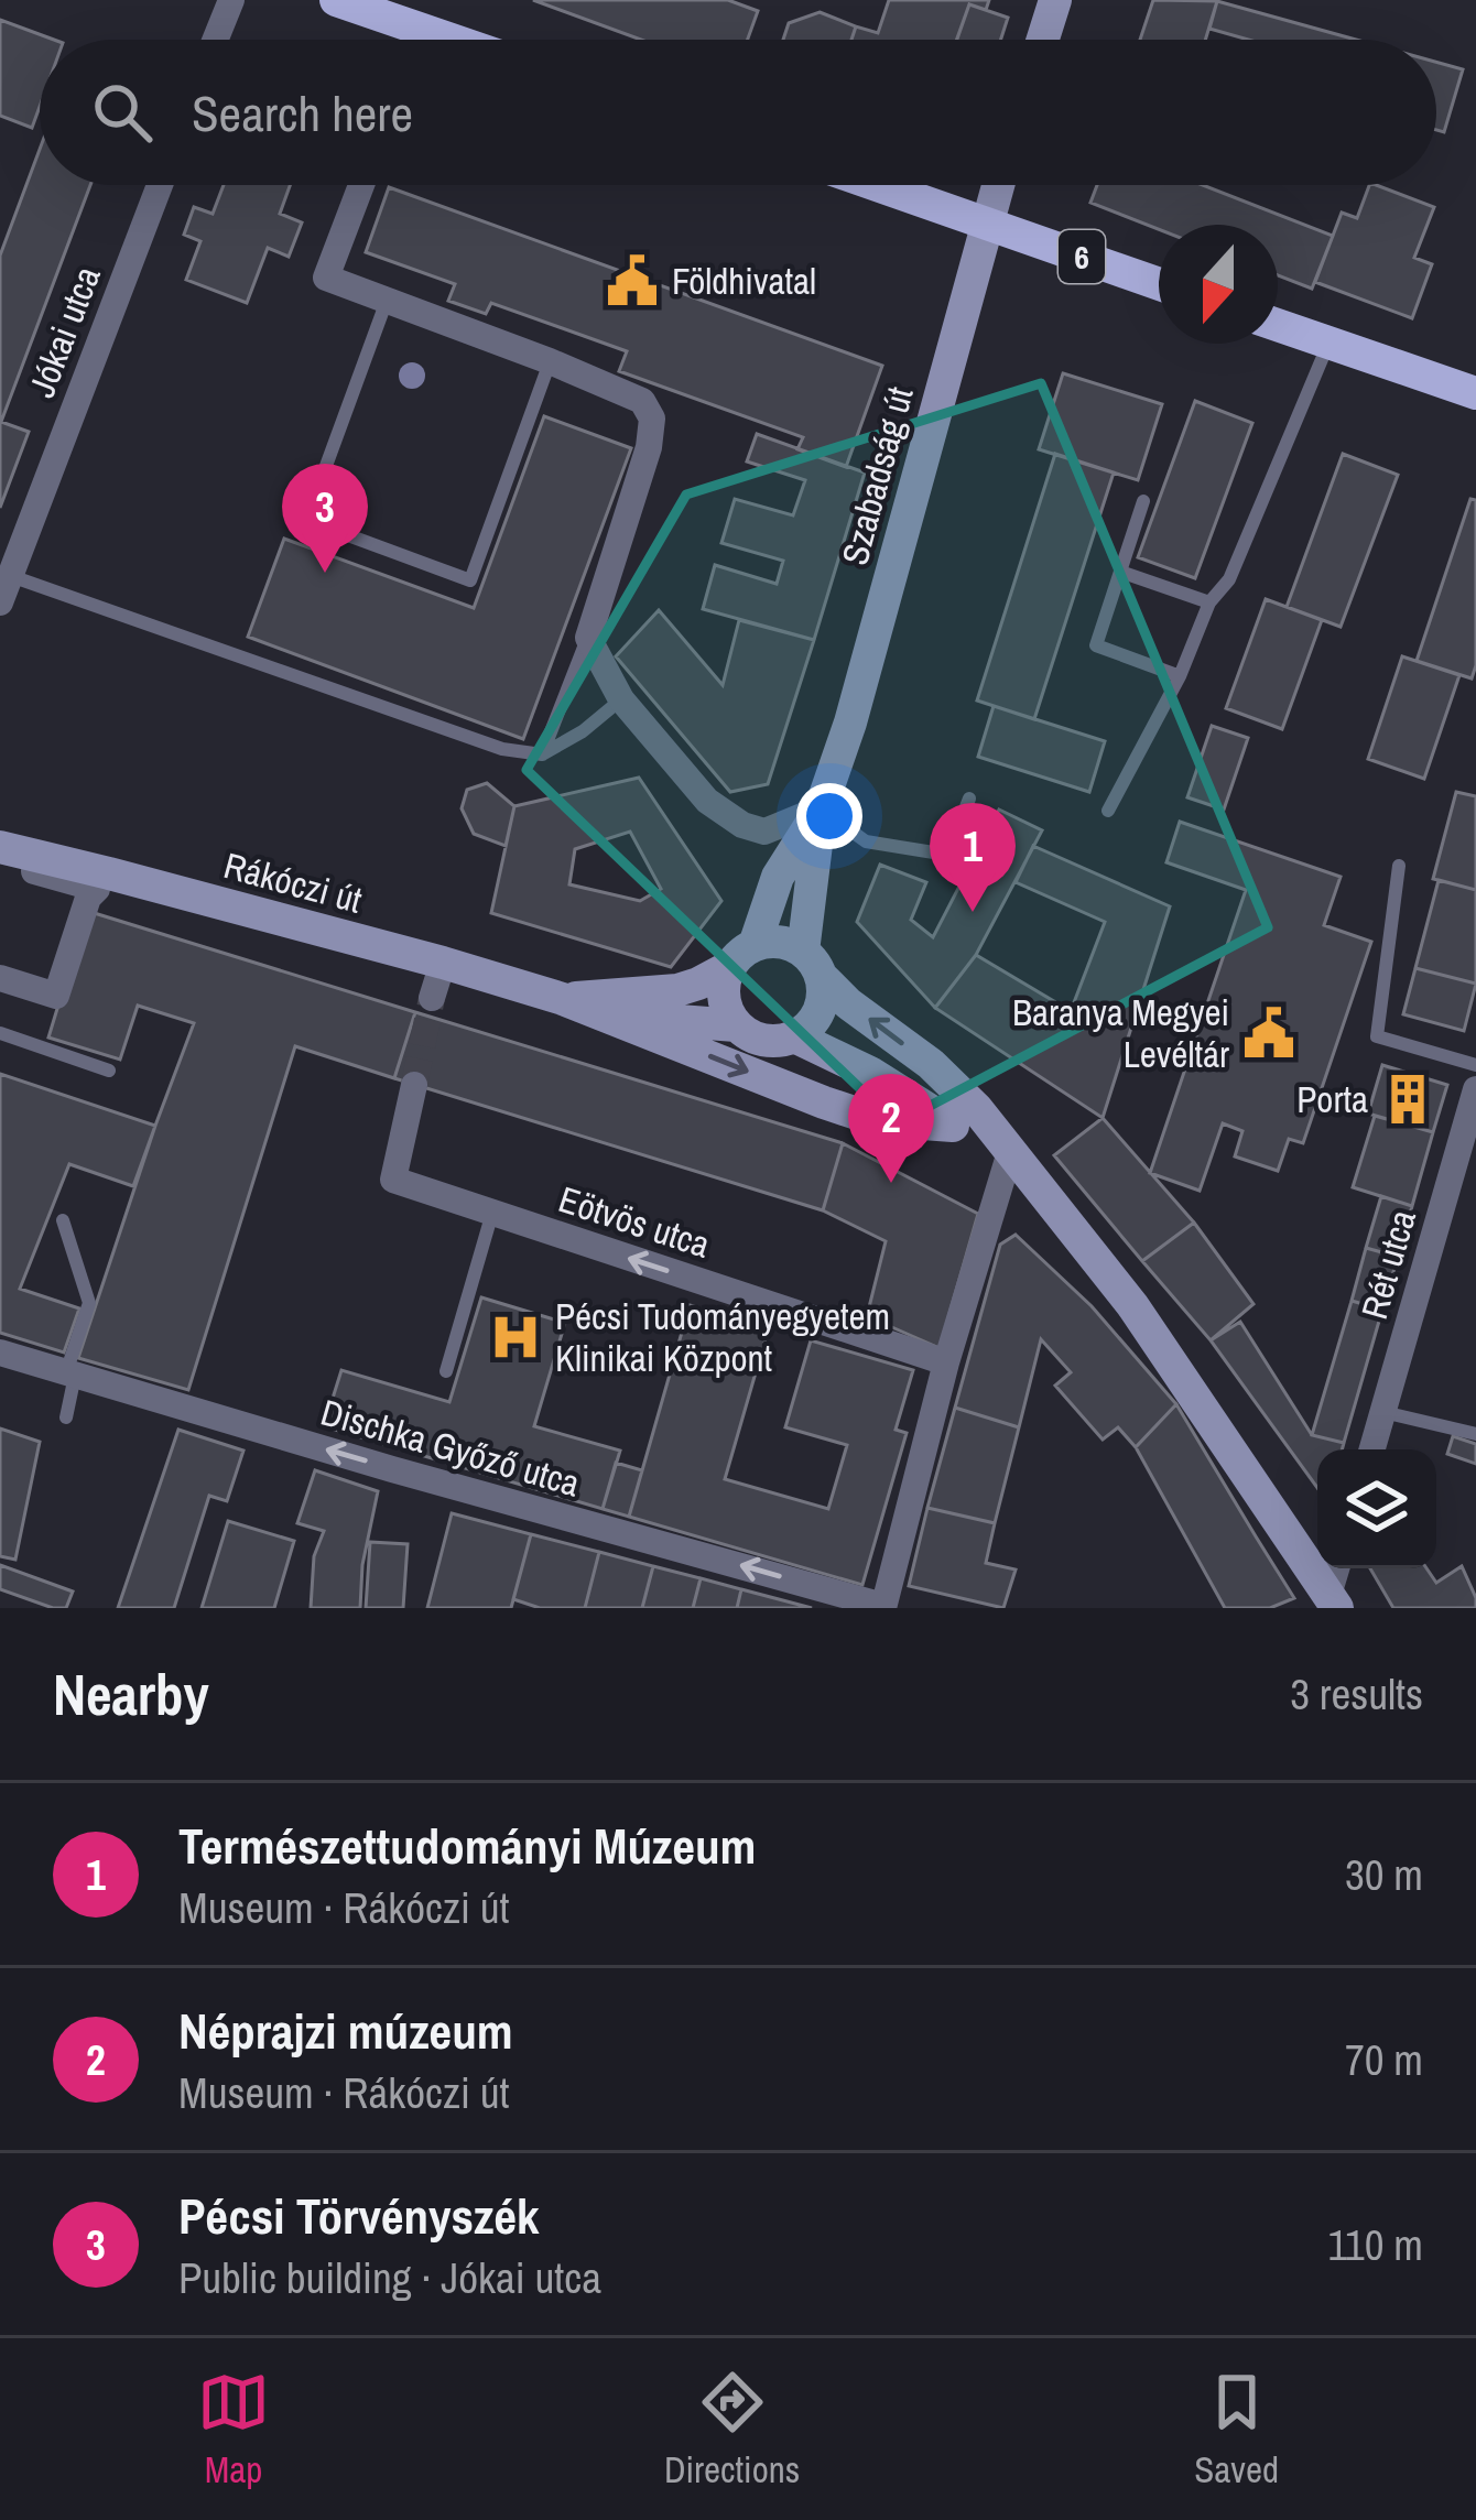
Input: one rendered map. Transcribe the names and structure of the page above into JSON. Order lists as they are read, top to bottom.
{
  "streets": {
    "main road": ["6"],
    "street": [
      "Jókai utca",
      "Szabadság út",
      "Rákóczi út",
      "Eötvös utca",
      "Rét utca",
      "Dischka Győző utca"
    ]
  },
  "crossings": [
    ["6", "Szabadság út"],
    ["Szabadság út", "Rákóczi út"]
  ],
  "one_way": ["Eötvös utca", "Dischka Győző utca"],
  "places": {
    "public building": ["Földhivatal", "Baranya Megyei Levéltár"],
    "building": ["Porta"],
    "hospital": ["Pécsi Tudományegyetem Klinikai Központ"]
  },
  "north": "bottom",
  "page": {
    "search": "Search here",
    "pins": ["3", "1", "2"],
    "heading": ["Nearby", "3 results"],
    "list": [
      {
        "mark": "1",
        "name": "Természettudományi Múzeum",
        "note": "Museum · Rákóczi út",
        "value": "30 m"
      },
      {
        "mark": "2",
        "name": "Néprajzi múzeum",
        "note": "Museum · Rákóczi út",
        "value": "70 m"
      },
      {
        "mark": "3",
        "name": "Pécsi Törvényszék",
        "note": "Public building · Jókai utca",
        "value": "110 m"
      }
    ],
    "nav": ["Map", "Directions", "Saved"]
  }
}
